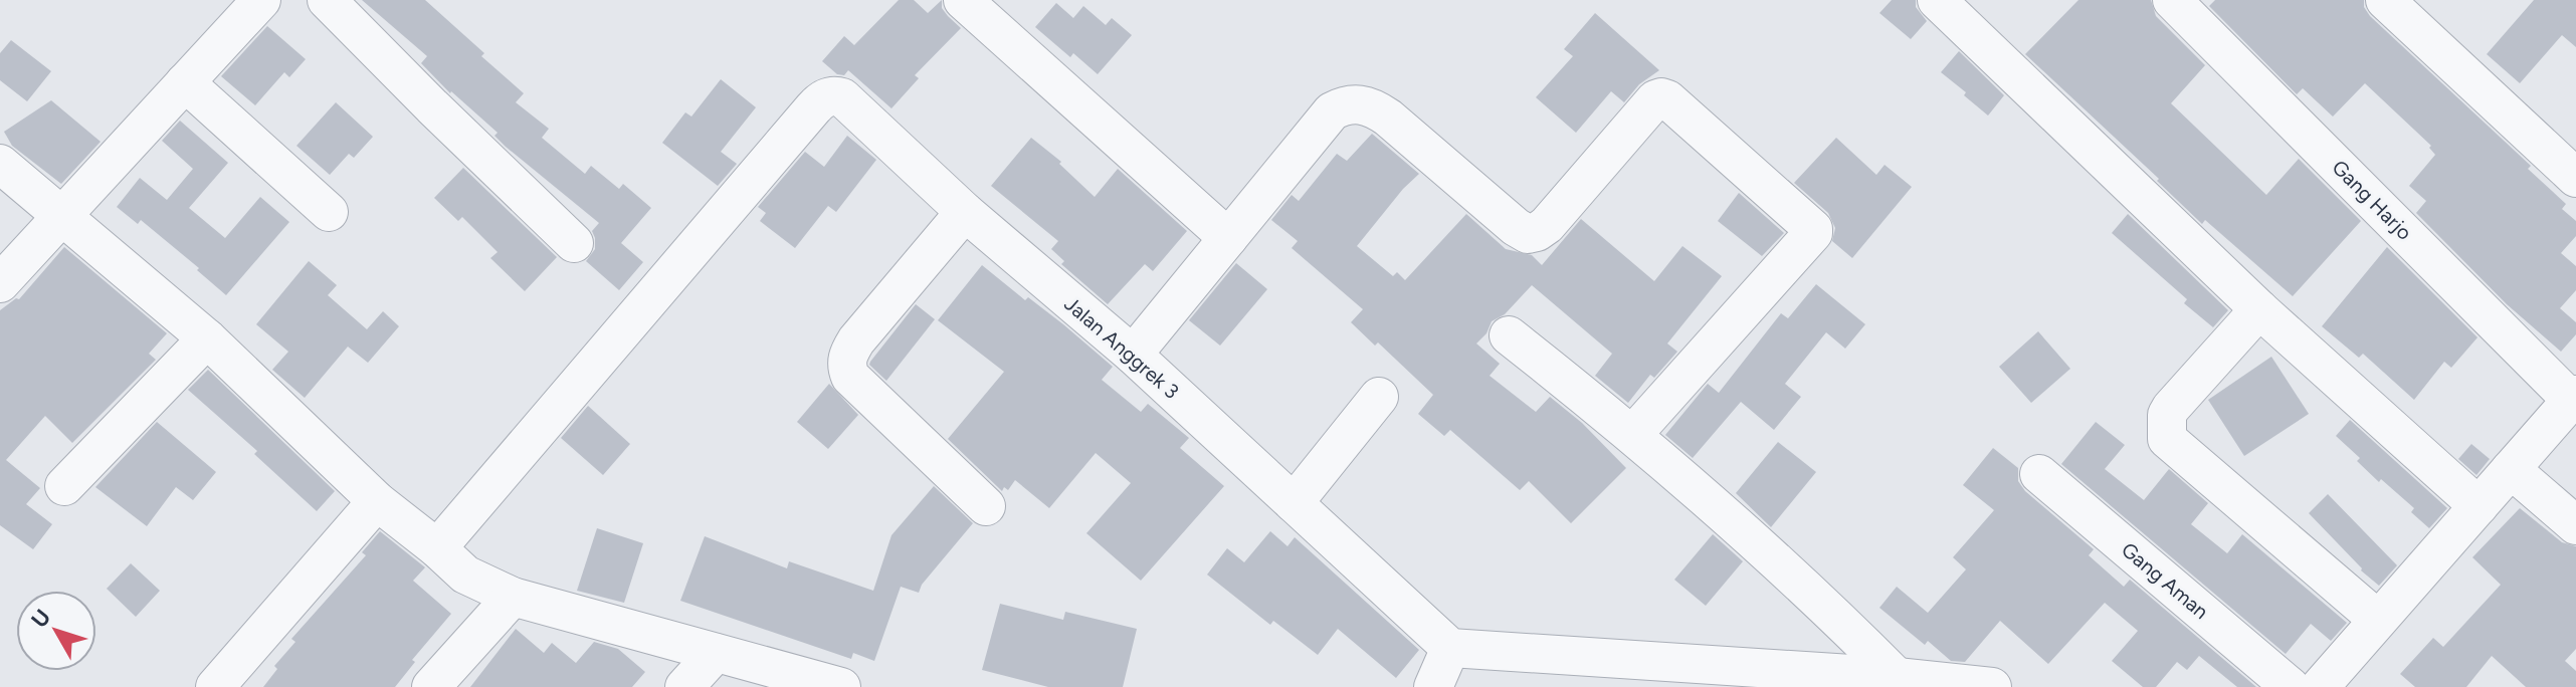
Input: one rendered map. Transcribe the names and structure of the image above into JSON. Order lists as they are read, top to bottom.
{
  "streets": {
    "street": ["Gang Harjo", "Jalan Anggrek 3", "Gang Aman"]
  },
  "north": "top left"
}
